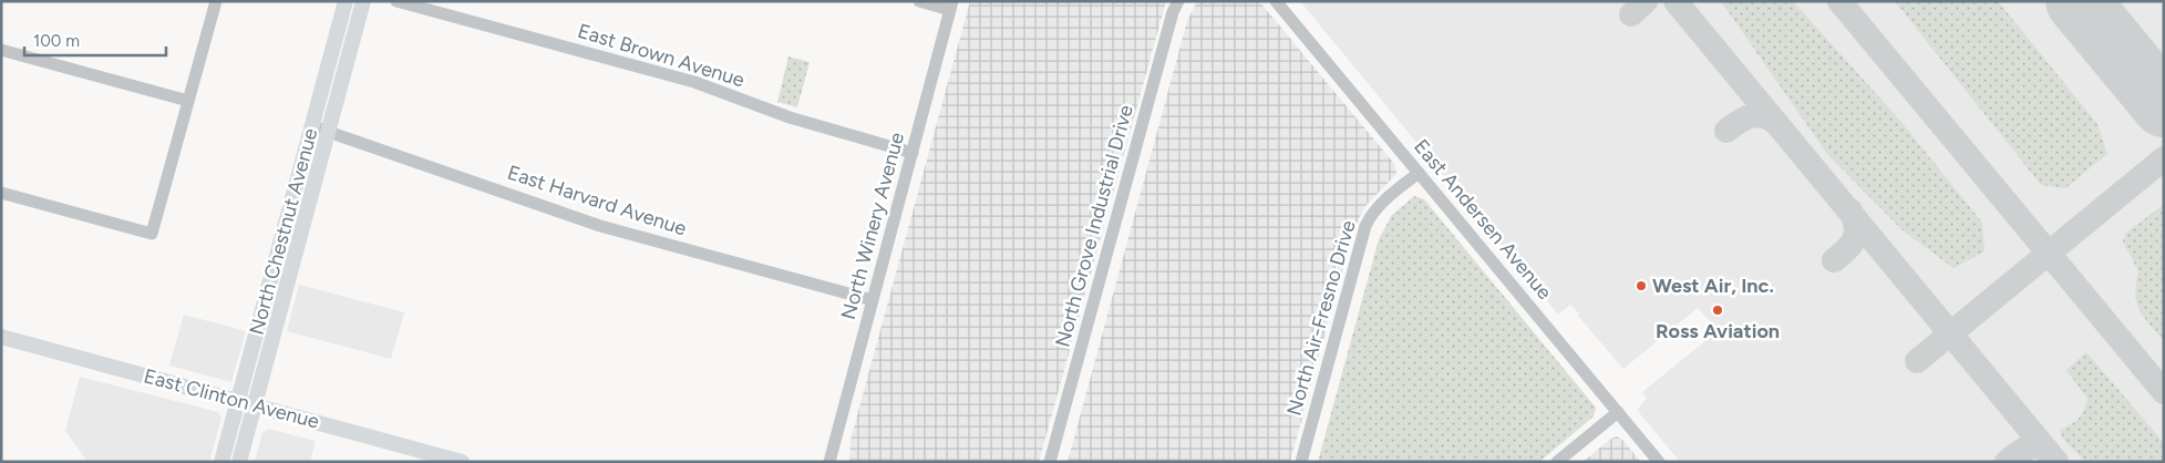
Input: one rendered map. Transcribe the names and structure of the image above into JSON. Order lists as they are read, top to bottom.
{
  "streets": {
    "main road": ["North Chestnut Avenue", "East Clinton Avenue"],
    "street": [
      "East Brown Avenue",
      "East Harvard Avenue",
      "East Andersen Avenue",
      "North Winery Avenue",
      "North Grove Industrial Drive",
      "North Air-Fresno Drive"
    ]
  },
  "crossings": [
    ["East Brown Avenue", "North Winery Avenue"],
    ["East Harvard Avenue", "North Winery Avenue"],
    ["East Harvard Avenue", "North Chestnut Avenue"],
    ["East Andersen Avenue", "North Air-Fresno Drive"],
    ["North Chestnut Avenue", "East Clinton Avenue"]
  ],
  "places": ["West Air, Inc.", "Ross Aviation"],
  "scale_bar": "100 m"
}
